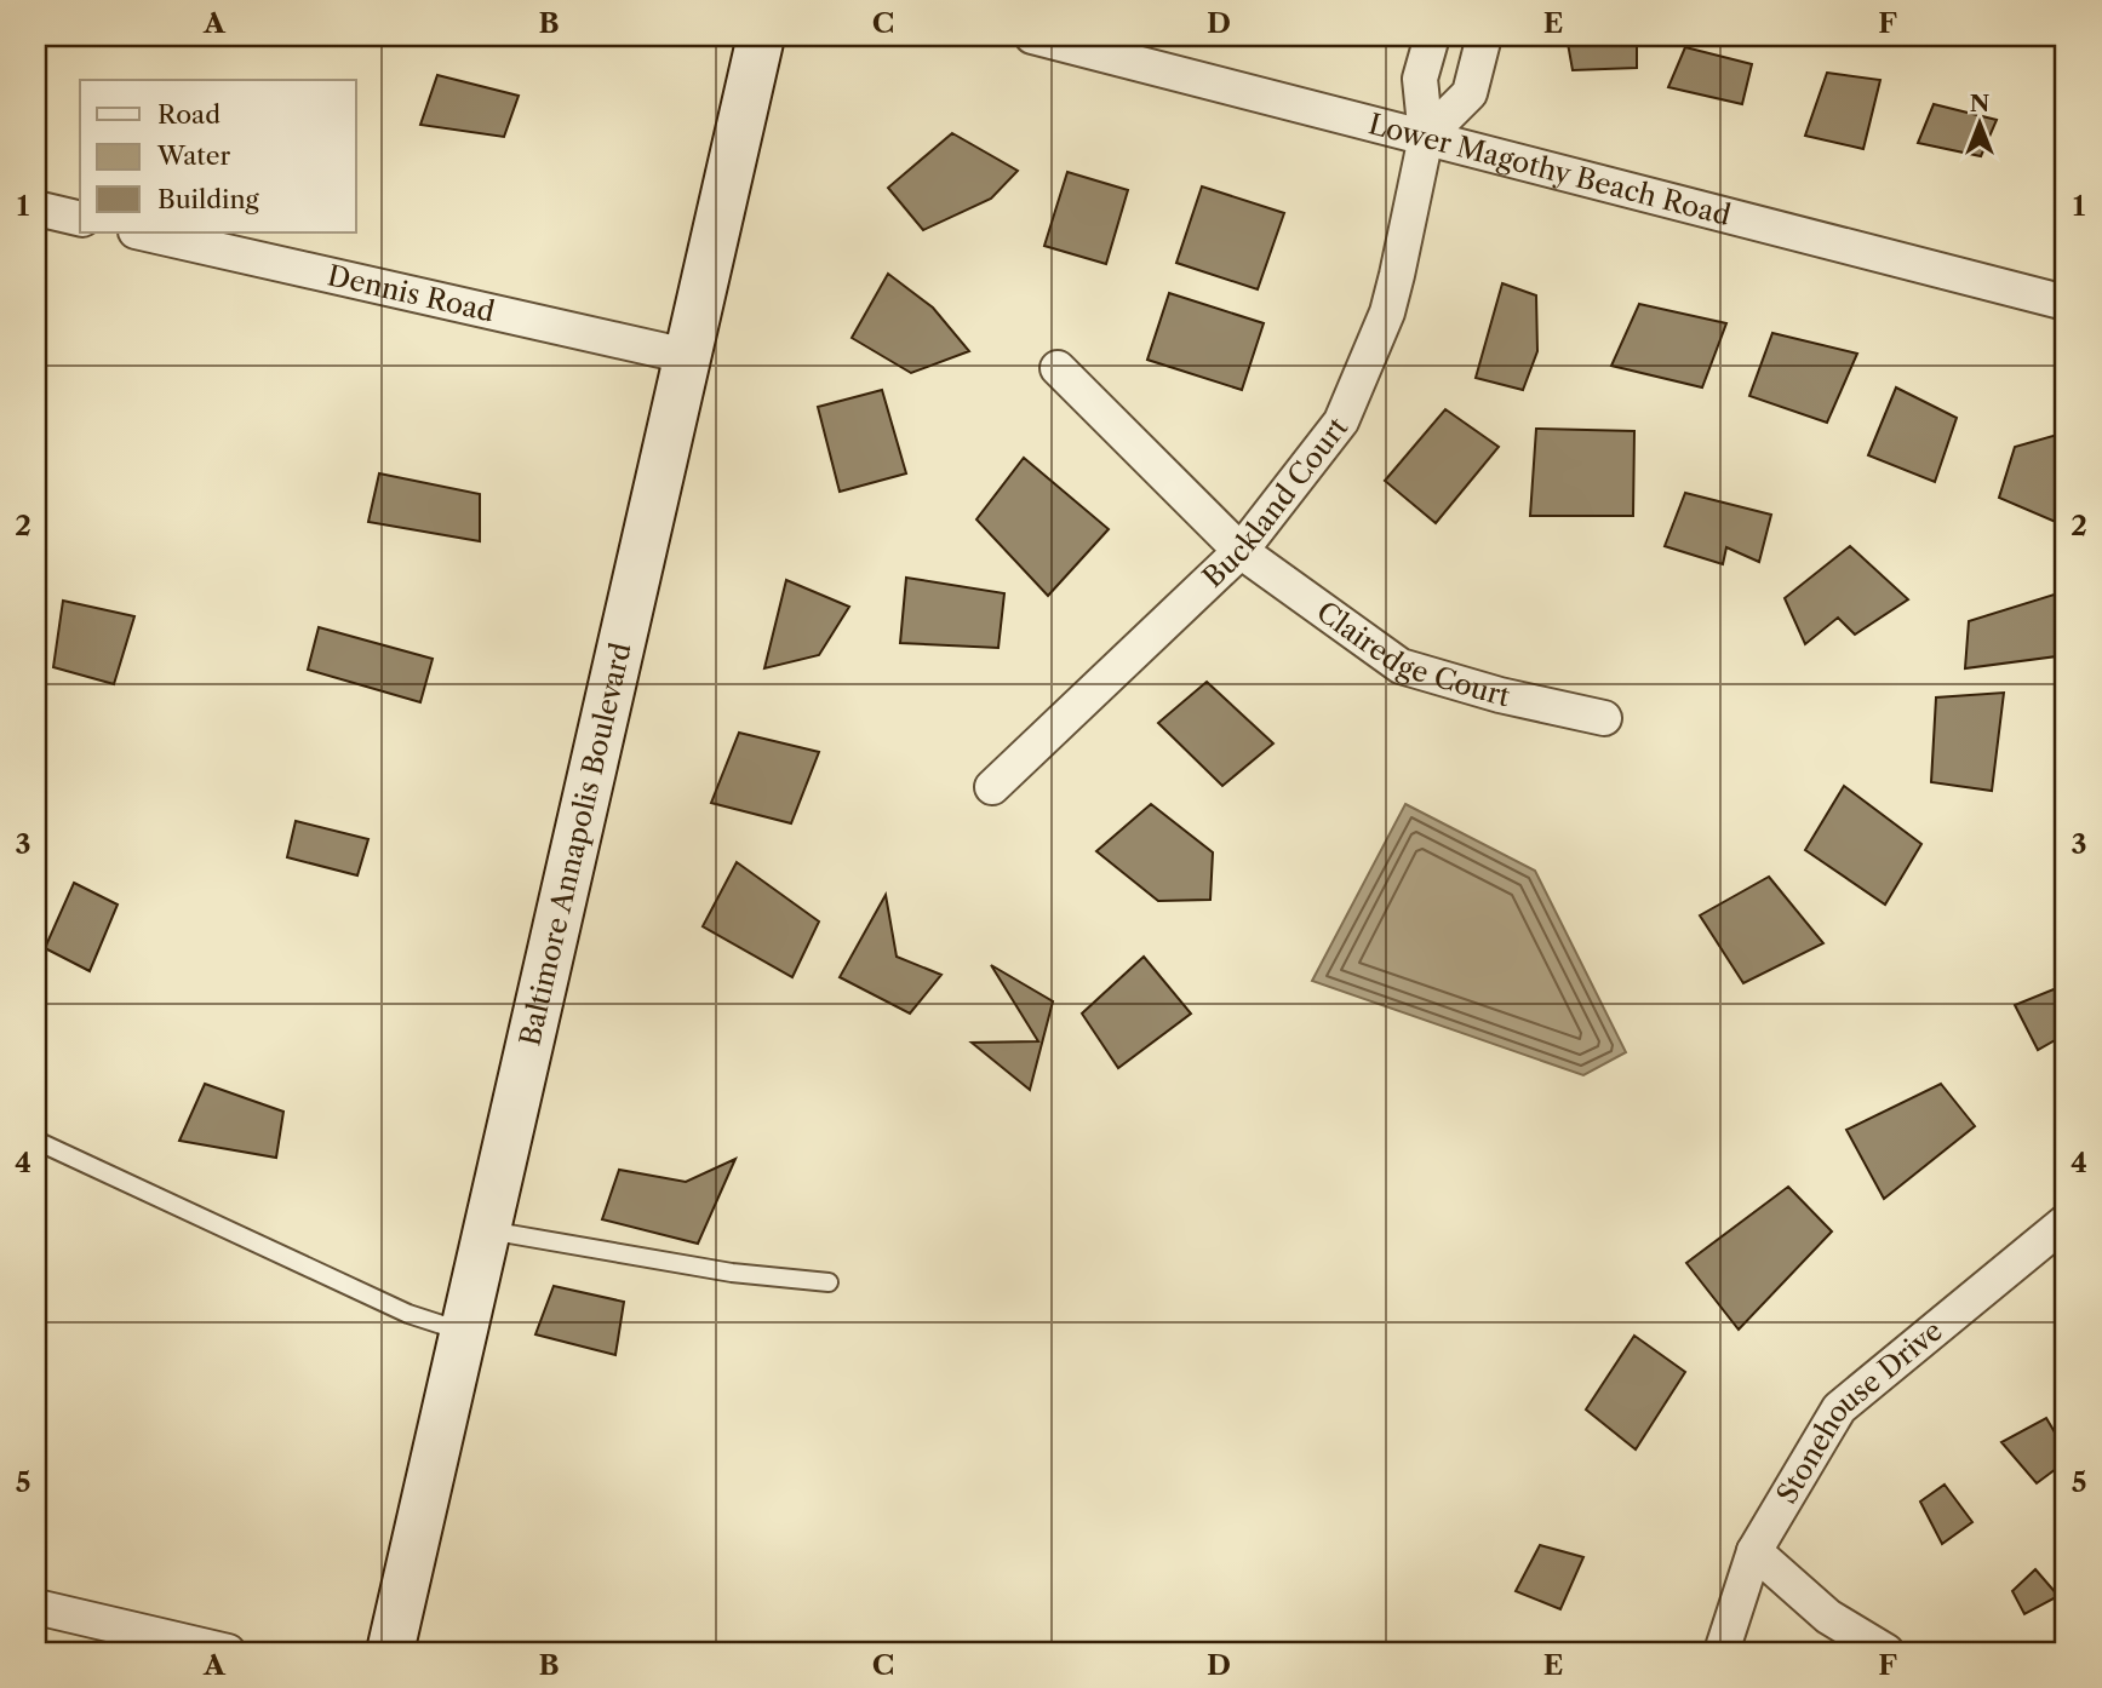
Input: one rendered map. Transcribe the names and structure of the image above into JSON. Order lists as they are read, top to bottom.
{
  "streets": {
    "main road": ["Baltimore Annapolis Boulevard"],
    "street": [
      "Lower Magothy Beach Road",
      "Dennis Road",
      "Buckland Court",
      "Clairedge Court",
      "Stonehouse Drive"
    ]
  },
  "crossings": [
    ["Lower Magothy Beach Road", "Buckland Court"],
    ["Dennis Road", "Baltimore Annapolis Boulevard"],
    ["Buckland Court", "Clairedge Court"]
  ],
  "legend": ["Road", "Water", "Building"],
  "north": "top",
  "grid": {
    "columns": [
      "A",
      "B",
      "C",
      "D",
      "E",
      "F"
    ],
    "rows": [
      "1",
      "2",
      "3",
      "4",
      "5"
    ]
  }
}
